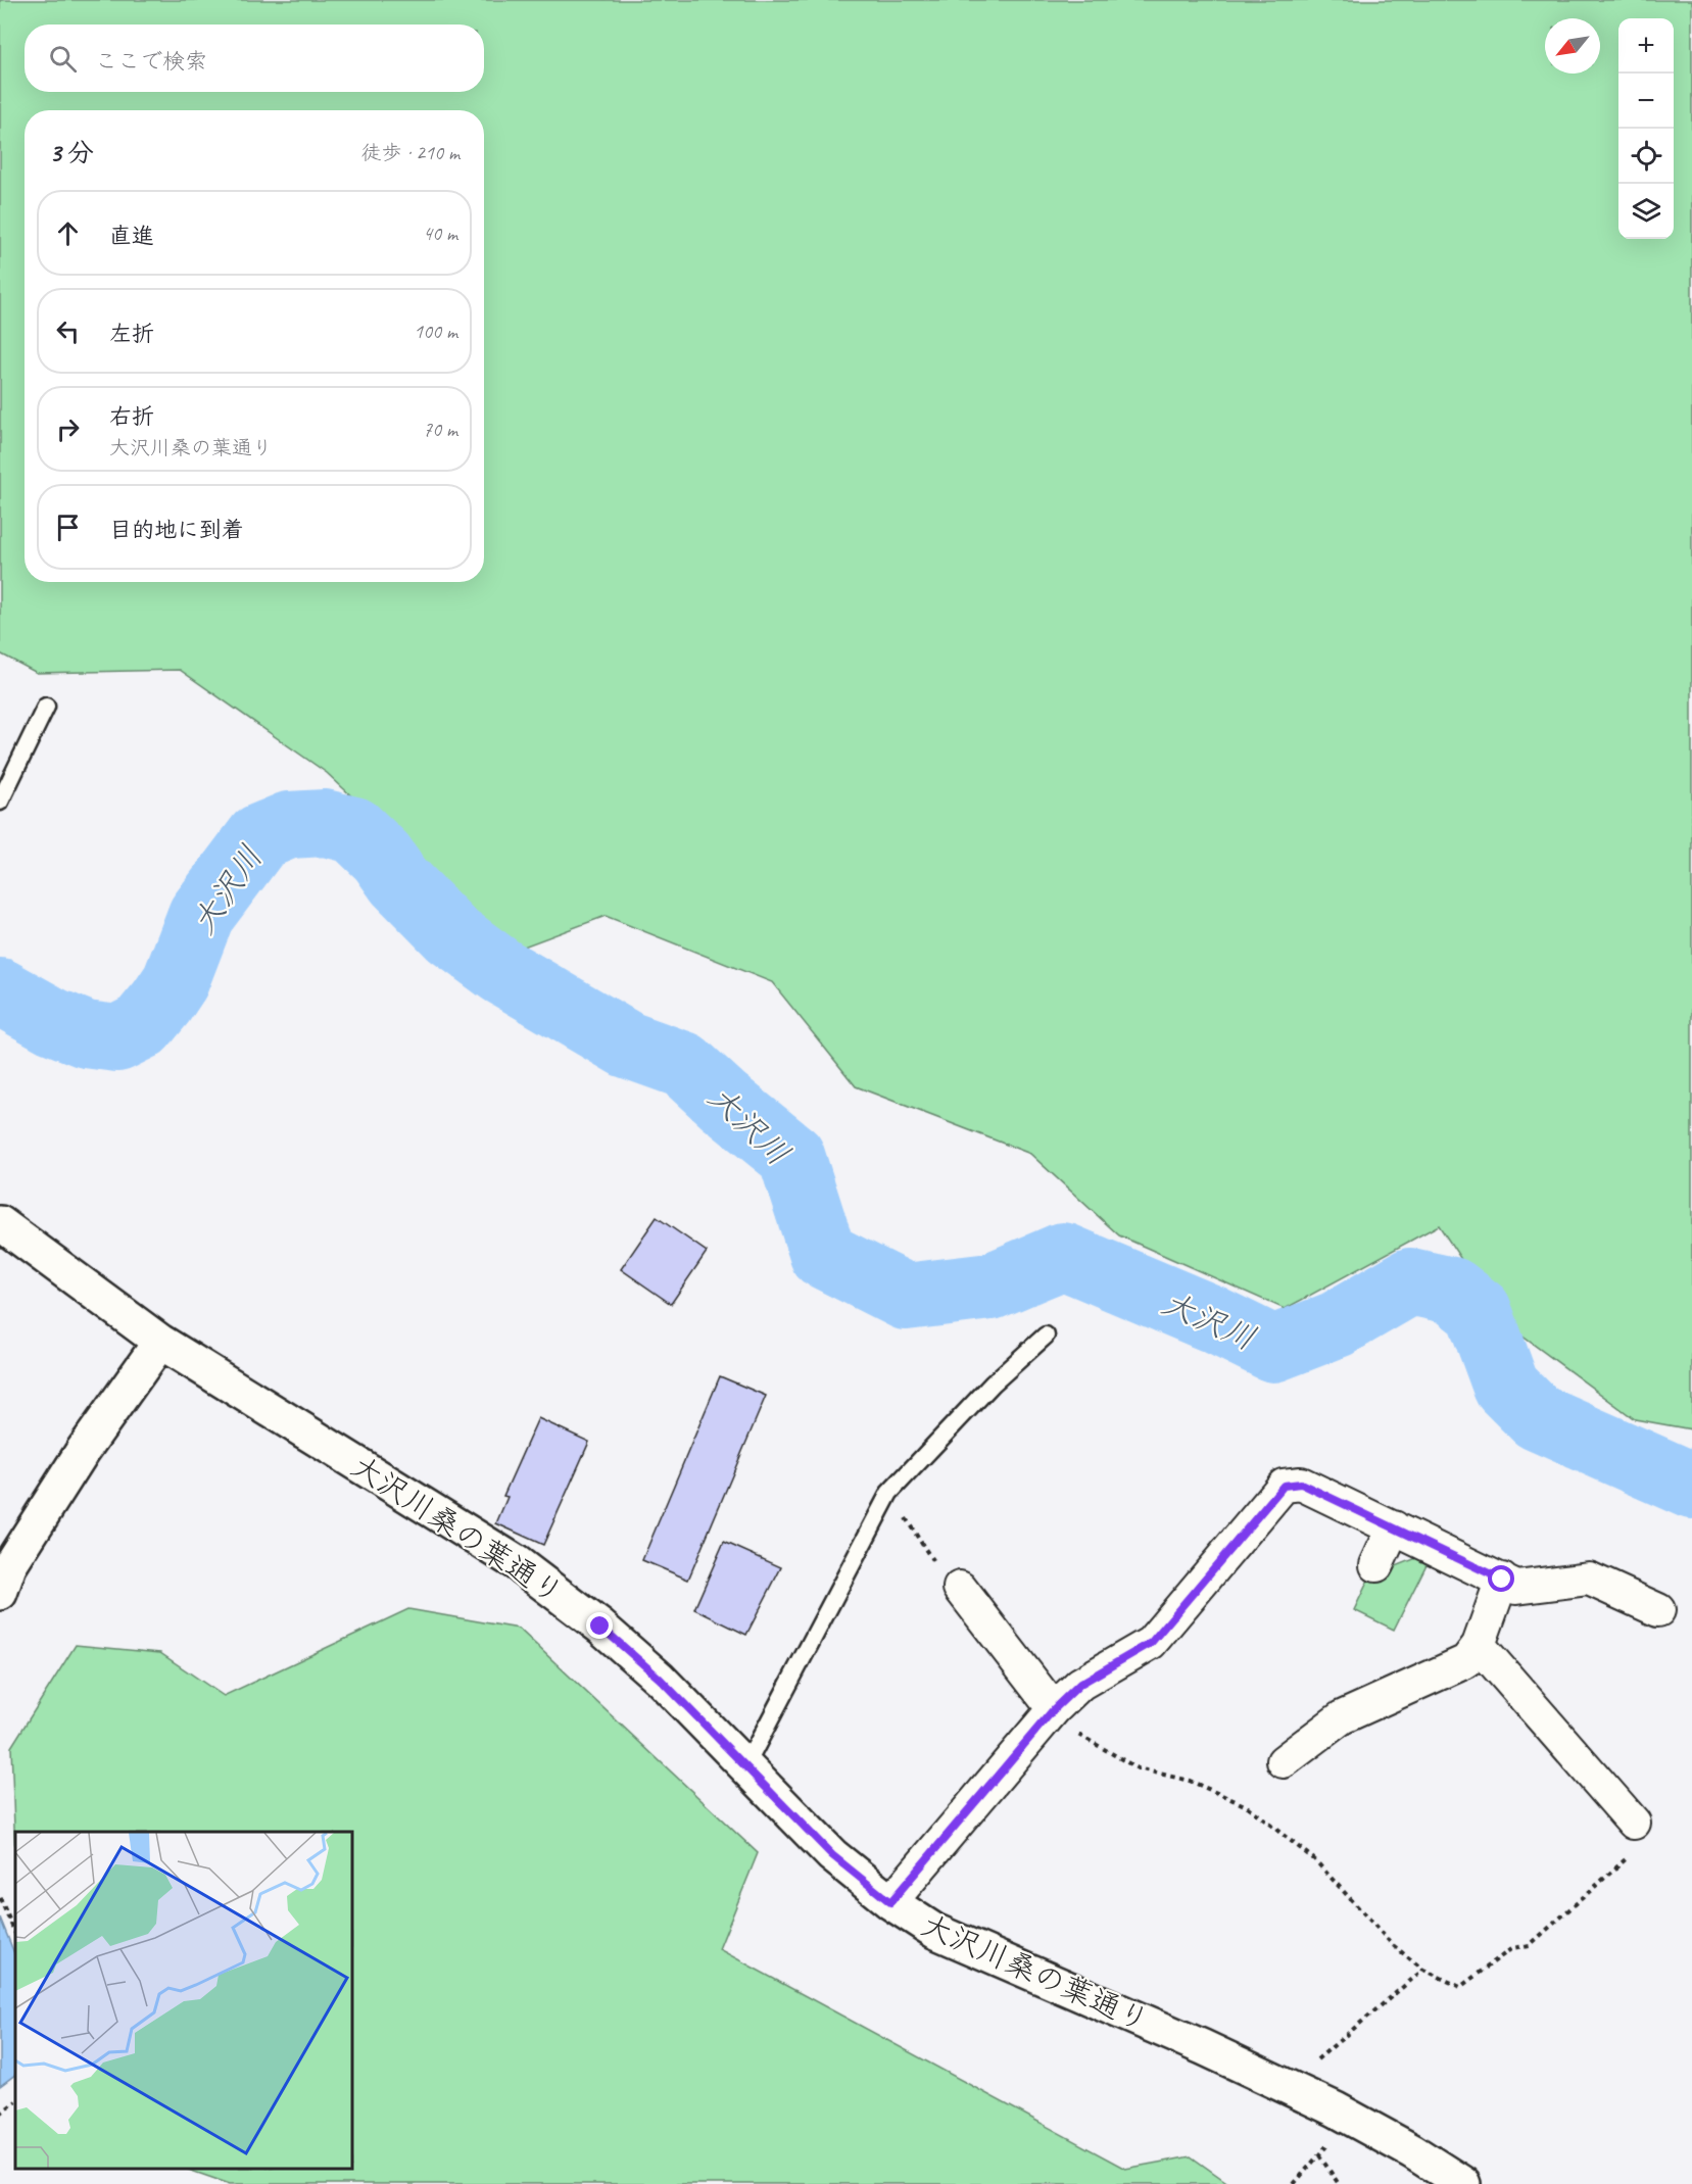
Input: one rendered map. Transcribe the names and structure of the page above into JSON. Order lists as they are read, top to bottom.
{
  "streets": {
    "street": ["大沢川桑の葉通り"]
  },
  "water": ["大沢川"],
  "north": "bottom left",
  "page": {
    "map_buttons": ["+", "−"],
    "search": "ここで検索",
    "heading": ["3 分", "徒歩 · 210 m"],
    "list": [
      ["直進", "40 m"],
      ["左折", "100 m"],
      ["右折", "大沢川桑の葉通り", "70 m"],
      "目的地に到着"
    ]
  }
}
